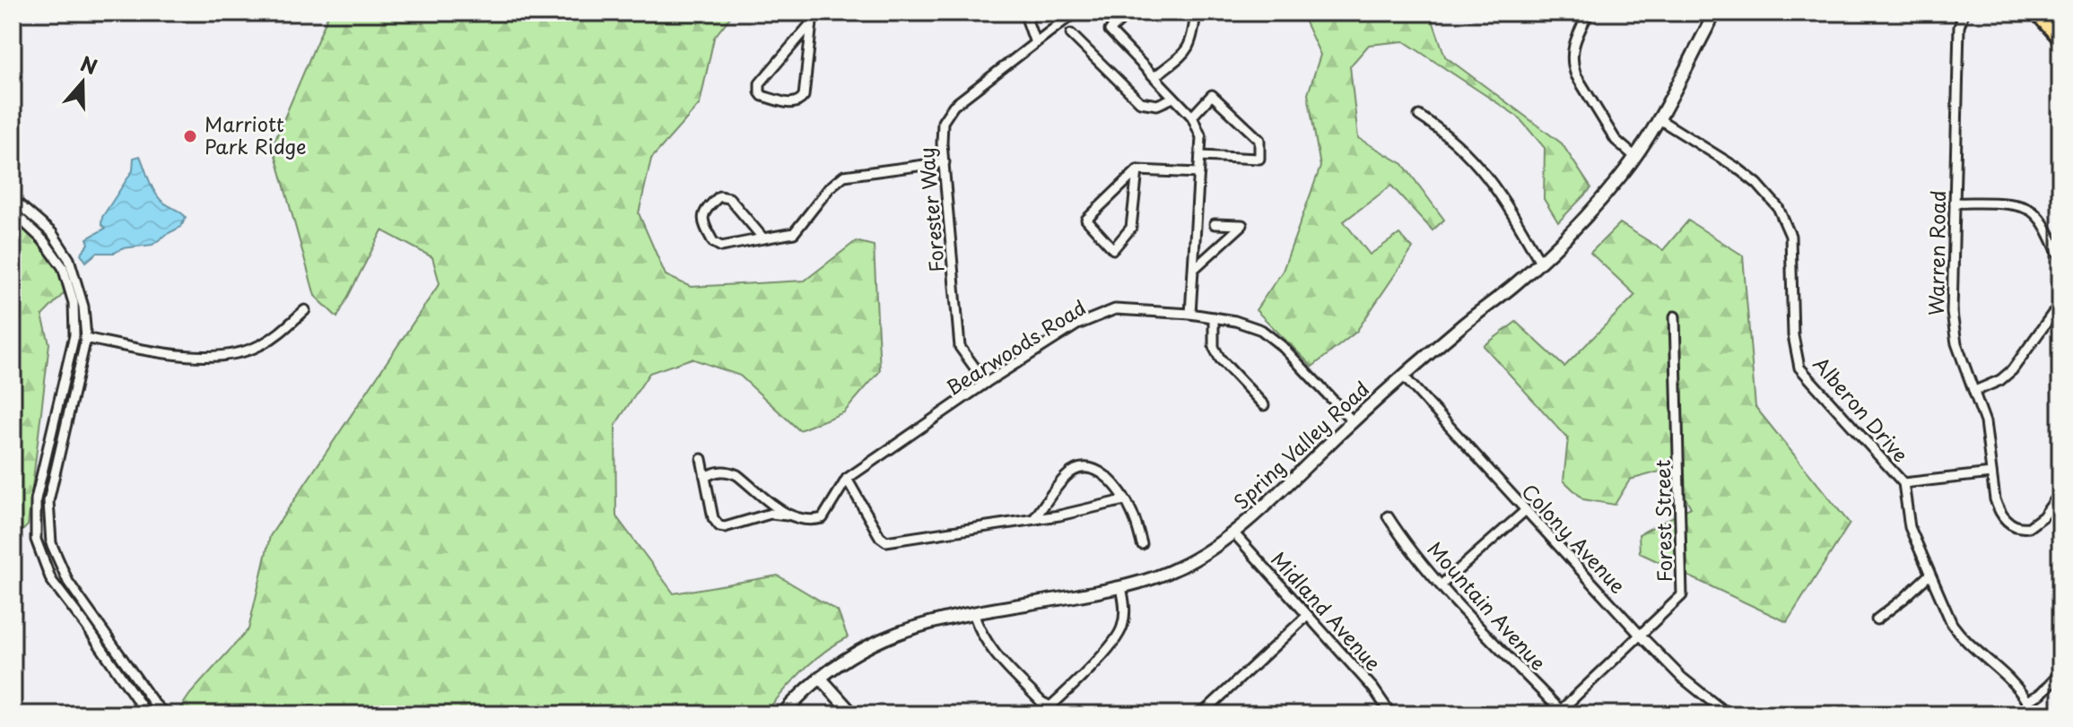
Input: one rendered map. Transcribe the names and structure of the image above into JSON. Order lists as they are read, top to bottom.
{
  "streets": {
    "street": [
      "Forester Way",
      "Warren Road",
      "Bearwoods Road",
      "Alberon Drive",
      "Spring Valley Road",
      "Forest Street",
      "Colony Avenue",
      "Mountain Avenue",
      "Midland Avenue"
    ]
  },
  "crossings": [
    ["Forester Way", "Bearwoods Road"],
    ["Bearwoods Road", "Spring Valley Road"],
    ["Alberon Drive", "Spring Valley Road"],
    ["Spring Valley Road", "Colony Avenue"],
    ["Spring Valley Road", "Midland Avenue"],
    ["Forest Street", "Colony Avenue"],
    ["Forest Street", "Mountain Avenue"]
  ],
  "places": ["Marriott Park Ridge"],
  "north": "top"
}
